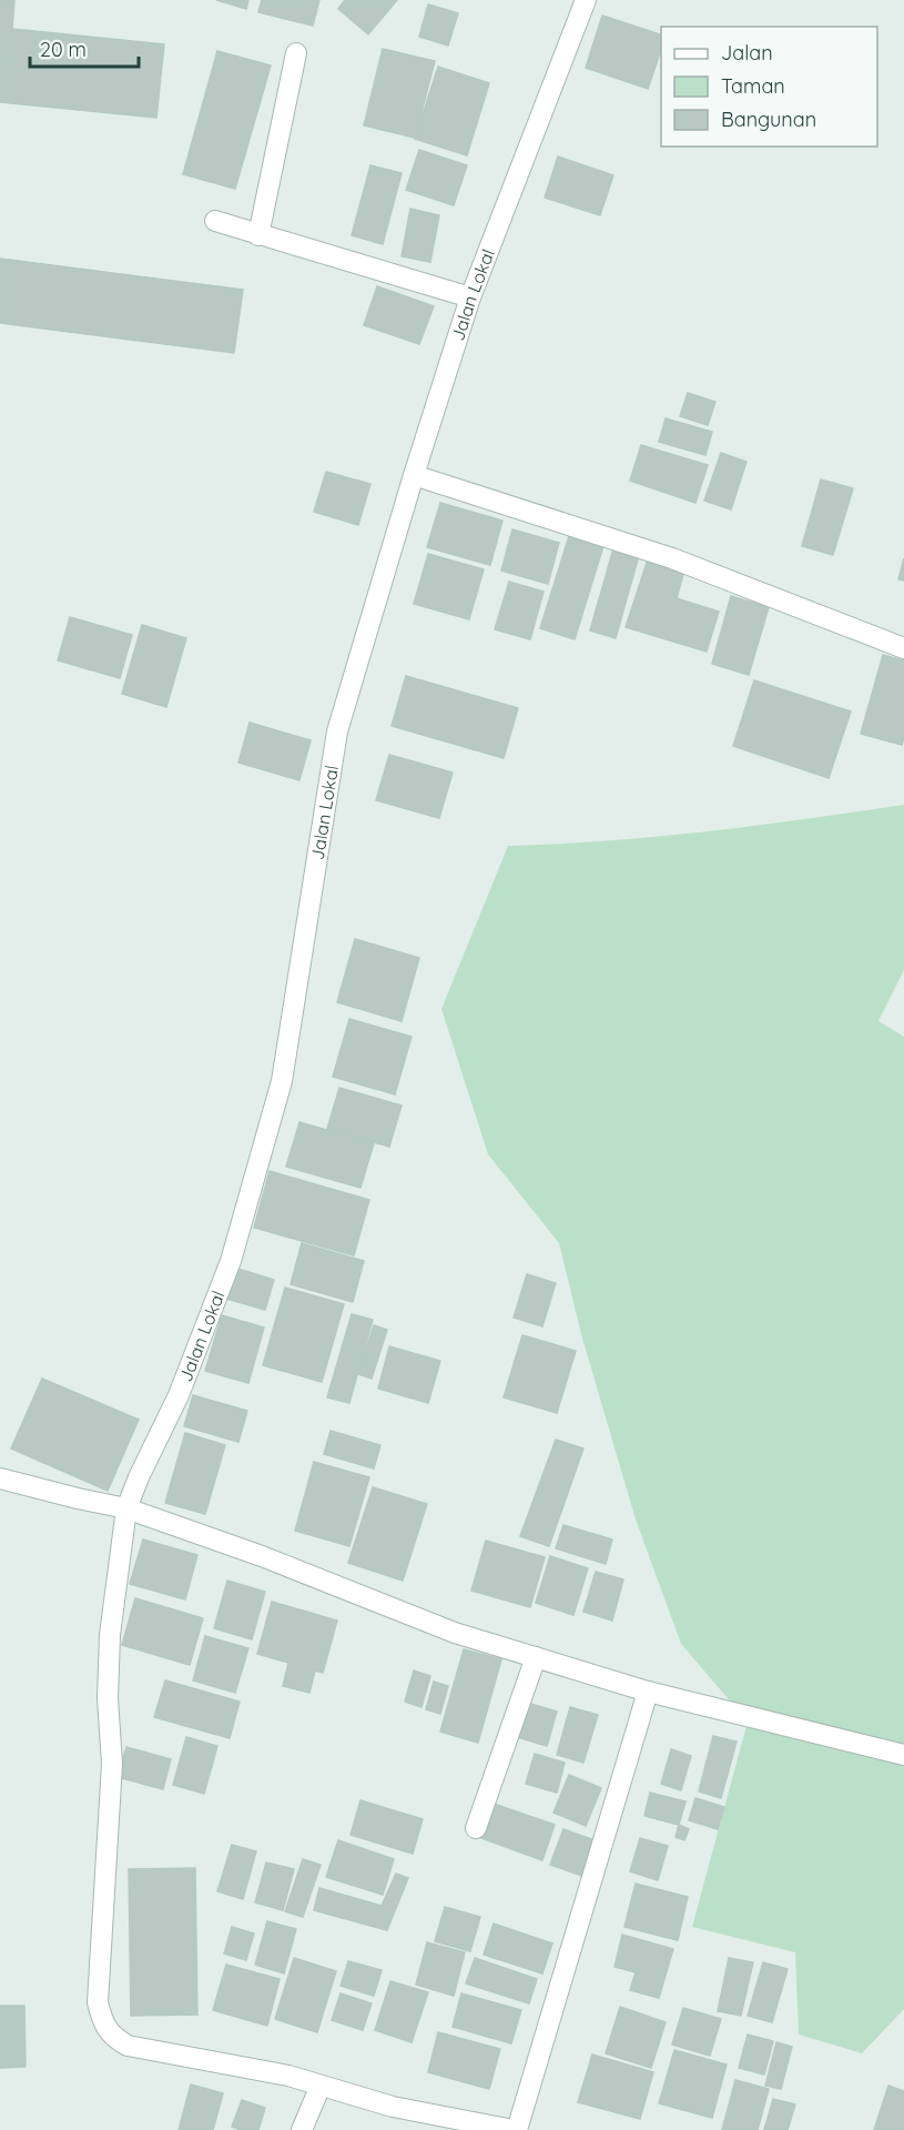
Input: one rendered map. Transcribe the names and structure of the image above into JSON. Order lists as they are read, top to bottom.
{
  "streets": {
    "street": ["Jalan Lokal"]
  },
  "legend": ["Jalan", "Taman", "Bangunan"],
  "scale_bar": "20 m"
}
